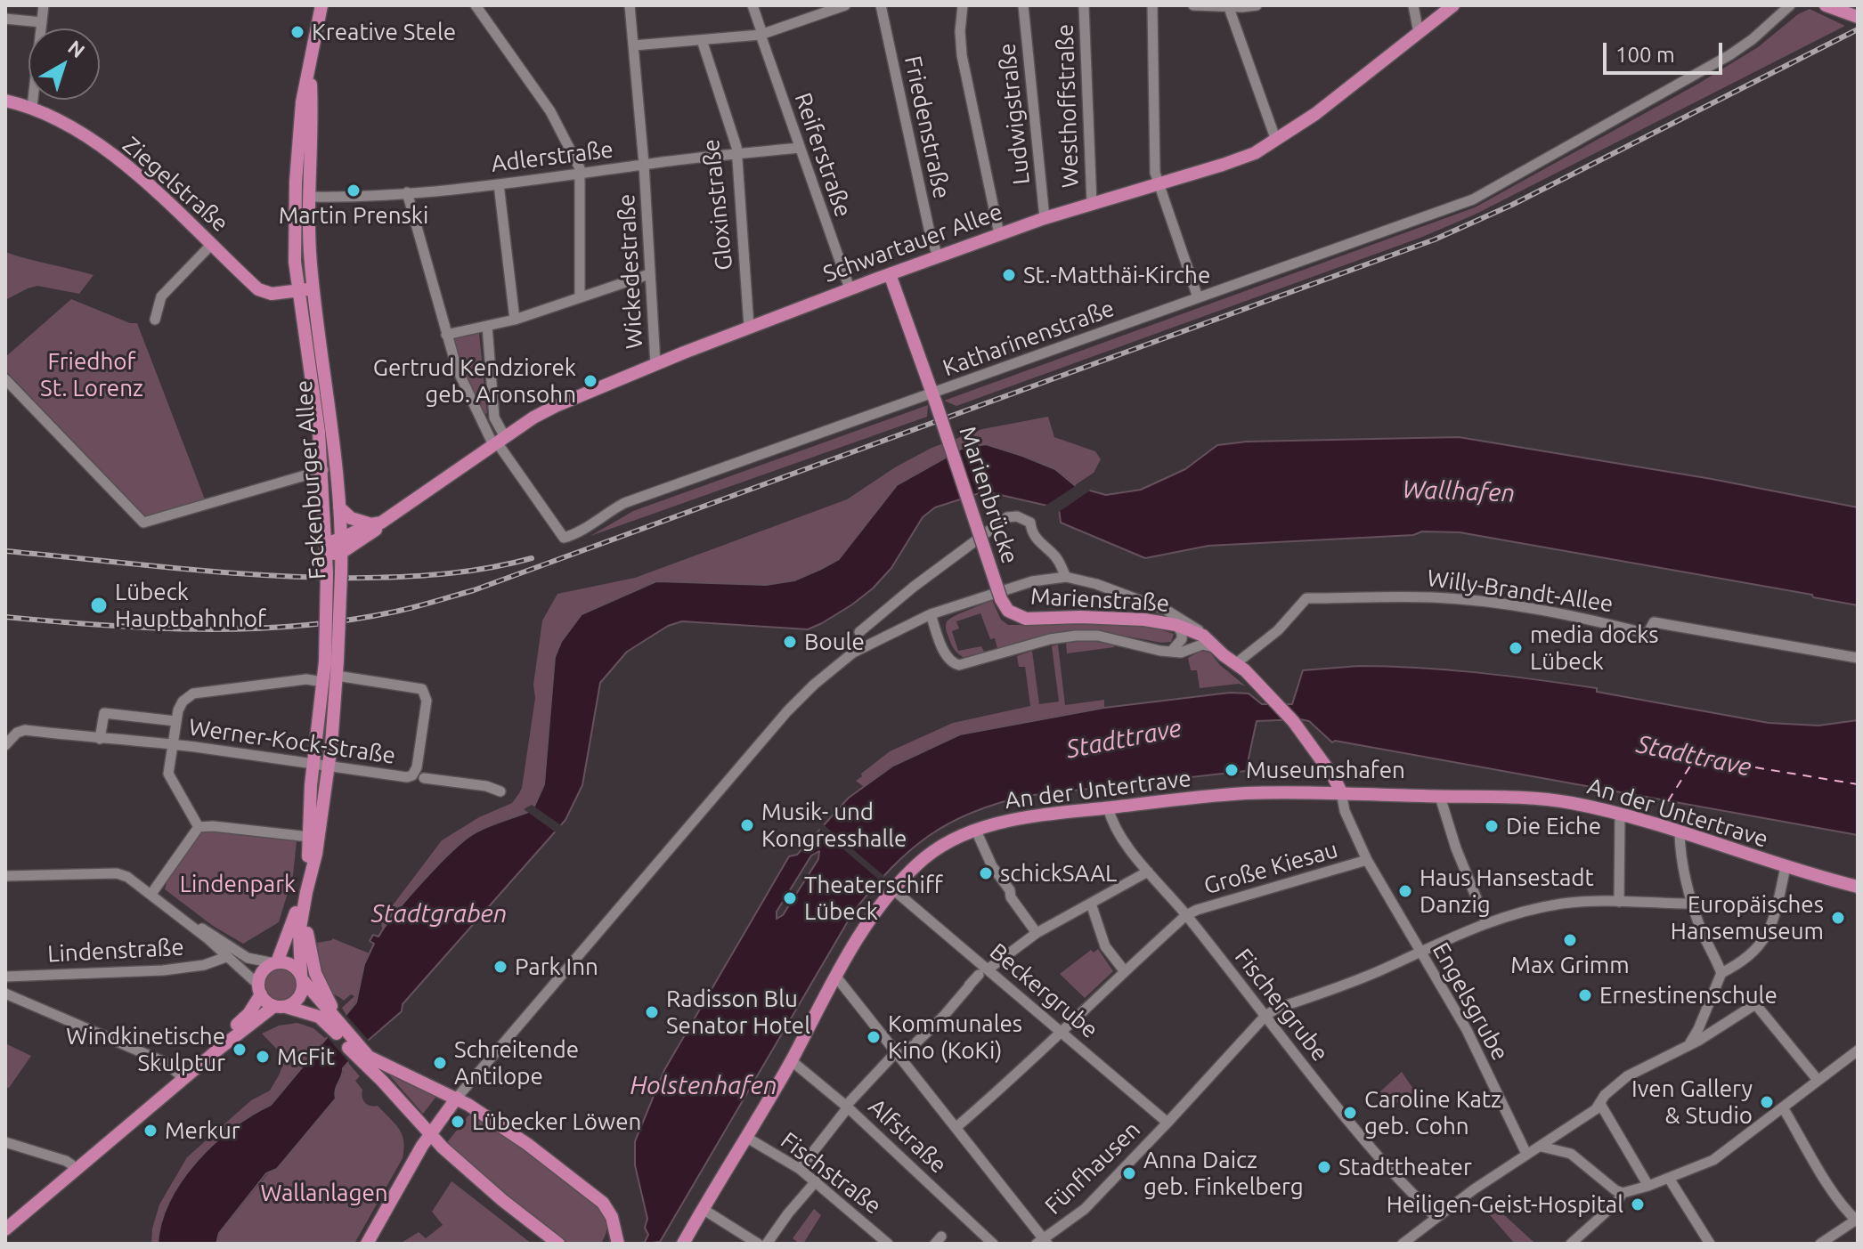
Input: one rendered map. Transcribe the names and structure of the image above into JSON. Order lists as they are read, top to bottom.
{
  "streets": {
    "main road": [
      "Ziegelstraße",
      "Schwartauer Allee",
      "Fackenburger Allee",
      "Marienbrücke",
      "Marienstraße",
      "An der Untertrave"
    ],
    "street": [
      "Westhoffstraße",
      "Ludwigstraße",
      "Friedenstraße",
      "Reiferstraße",
      "Adlerstraße",
      "Gloxinstraße",
      "Wickedestraße",
      "Katharinenstraße",
      "Willy-Brandt-Allee",
      "Werner-Kock-Straße",
      "Große Kiesau",
      "Lindenstraße",
      "Beckergrube",
      "Engelsgrube",
      "Fischergrube",
      "Alfstraße",
      "Fünfhausen",
      "Fischstraße"
    ]
  },
  "crossings": [
    ["Westhoffstraße", "Schwartauer Allee"],
    ["Ludwigstraße", "Schwartauer Allee"],
    ["Friedenstraße", "Schwartauer Allee"],
    ["Reiferstraße", "Adlerstraße"],
    ["Reiferstraße", "Schwartauer Allee"],
    ["Adlerstraße", "Gloxinstraße"],
    ["Adlerstraße", "Wickedestraße"],
    ["Adlerstraße", "Fackenburger Allee"],
    ["Ziegelstraße", "Fackenburger Allee"],
    ["Gloxinstraße", "Schwartauer Allee"],
    ["Schwartauer Allee", "Wickedestraße"],
    ["Schwartauer Allee", "Katharinenstraße"],
    ["Schwartauer Allee", "Fackenburger Allee"],
    ["Katharinenstraße", "Marienbrücke"],
    ["Fackenburger Allee", "Werner-Kock-Straße"],
    ["Marienbrücke", "Marienstraße"],
    ["An der Untertrave", "Beckergrube"],
    ["An der Untertrave", "Engelsgrube"],
    ["An der Untertrave", "Fischergrube"],
    ["An der Untertrave", "Alfstraße"],
    ["An der Untertrave", "Fischstraße"],
    ["Große Kiesau", "Engelsgrube"],
    ["Große Kiesau", "Fischergrube"],
    ["Beckergrube", "Fünfhausen"],
    ["Fischergrube", "Fünfhausen"]
  ],
  "water": [
    "Wallhafen",
    "Stadttrave",
    "Stadtgraben",
    "Holstenhafen"
  ],
  "parks": ["Friedhof St. Lorenz", "Lindenpark", "Wallanlagen"],
  "places": [
    "Kreative Stele",
    "Martin Prenski",
    "St.-Matthäi-Kirche",
    "Gertrud Kendziorek geb. Aronsohn",
    "Lübeck Hauptbahnhof",
    "Boule",
    "media docks Lübeck",
    "Museumshafen",
    "Musik- und Kongresshalle",
    "Die Eiche",
    "schickSAAL",
    "Haus Hansestadt Danzig",
    "Theaterschiff Lübeck",
    "Europäisches Hansemuseum",
    "Max Grimm",
    "Park Inn",
    "Ernestinenschule",
    "Radisson Blu Senator Hotel",
    "Kommunales Kino (KoKi)",
    "Windkinetische Skulptur",
    "McFit",
    "Schreitende Antilope",
    "Iven Gallery & Studio",
    "Caroline Katz geb. Cohn",
    "Lübecker Löwen",
    "Merkur",
    "Stadttheater",
    "Anna Daicz geb. Finkelberg",
    "Heiligen-Geist-Hospital"
  ],
  "scale_bar": "100 m",
  "north": "top right"
}
